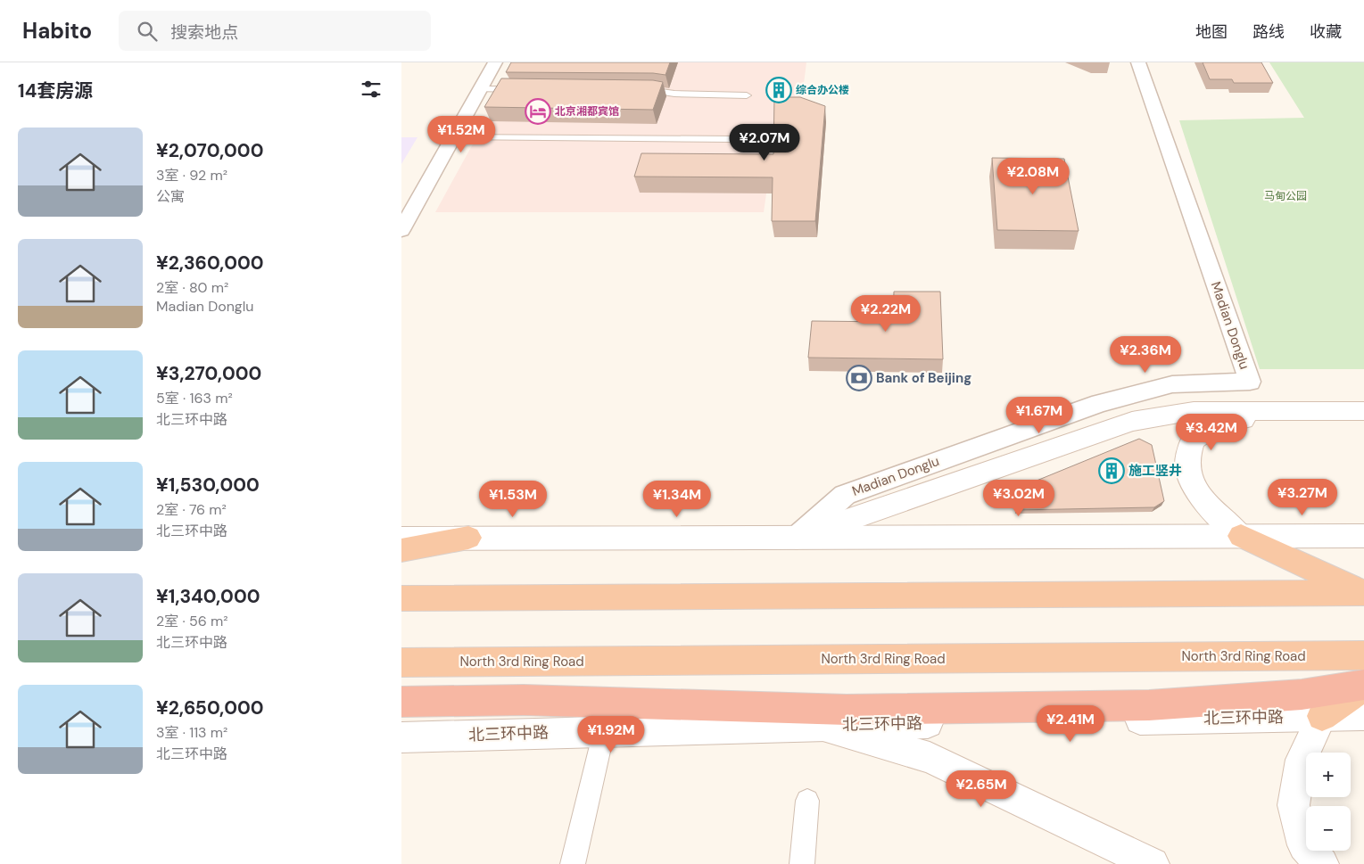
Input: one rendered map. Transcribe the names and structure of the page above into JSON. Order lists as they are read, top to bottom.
{
  "streets": {
    "highway": ["North 3rd Ring Road"],
    "street": ["Madian Donglu", "北三环中路"]
  },
  "parks": ["马甸公园"],
  "places": {
    "building": ["综合办公楼", "施工竖井"],
    "hotel": ["北京湘都宾馆"],
    "bank": ["Bank of Beijing"]
  },
  "page": {
    "header": "Habito",
    "search": "搜索地点",
    "nav": ["地图", "路线", "收藏"],
    "heading": "14套房源",
    "list": [
      {
        "name": "¥2,070,000",
        "note": "3室 · 92 m² · 公寓"
      },
      {
        "name": "¥2,360,000",
        "note": "2室 · 80 m² · Madian Donglu"
      },
      {
        "name": "¥3,270,000",
        "note": "5室 · 163 m² · 北三环中路"
      },
      {
        "name": "¥1,530,000",
        "note": "2室 · 76 m² · 北三环中路"
      },
      {
        "name": "¥1,340,000",
        "note": "2室 · 56 m² · 北三环中路"
      },
      {
        "name": "¥2,650,000",
        "note": "3室 · 113 m² · 北三环中路"
      }
    ],
    "price": [
      "¥1.52M",
      "¥2.07M",
      "¥2.08M",
      "¥2.22M",
      "¥2.36M",
      "¥1.67M",
      "¥3.42M",
      "¥3.27M",
      "¥3.02M",
      "¥1.53M",
      "¥1.34M",
      "¥2.41M",
      "¥1.92M",
      "¥2.65M"
    ],
    "map_buttons": ["+", "−"]
  }
}
